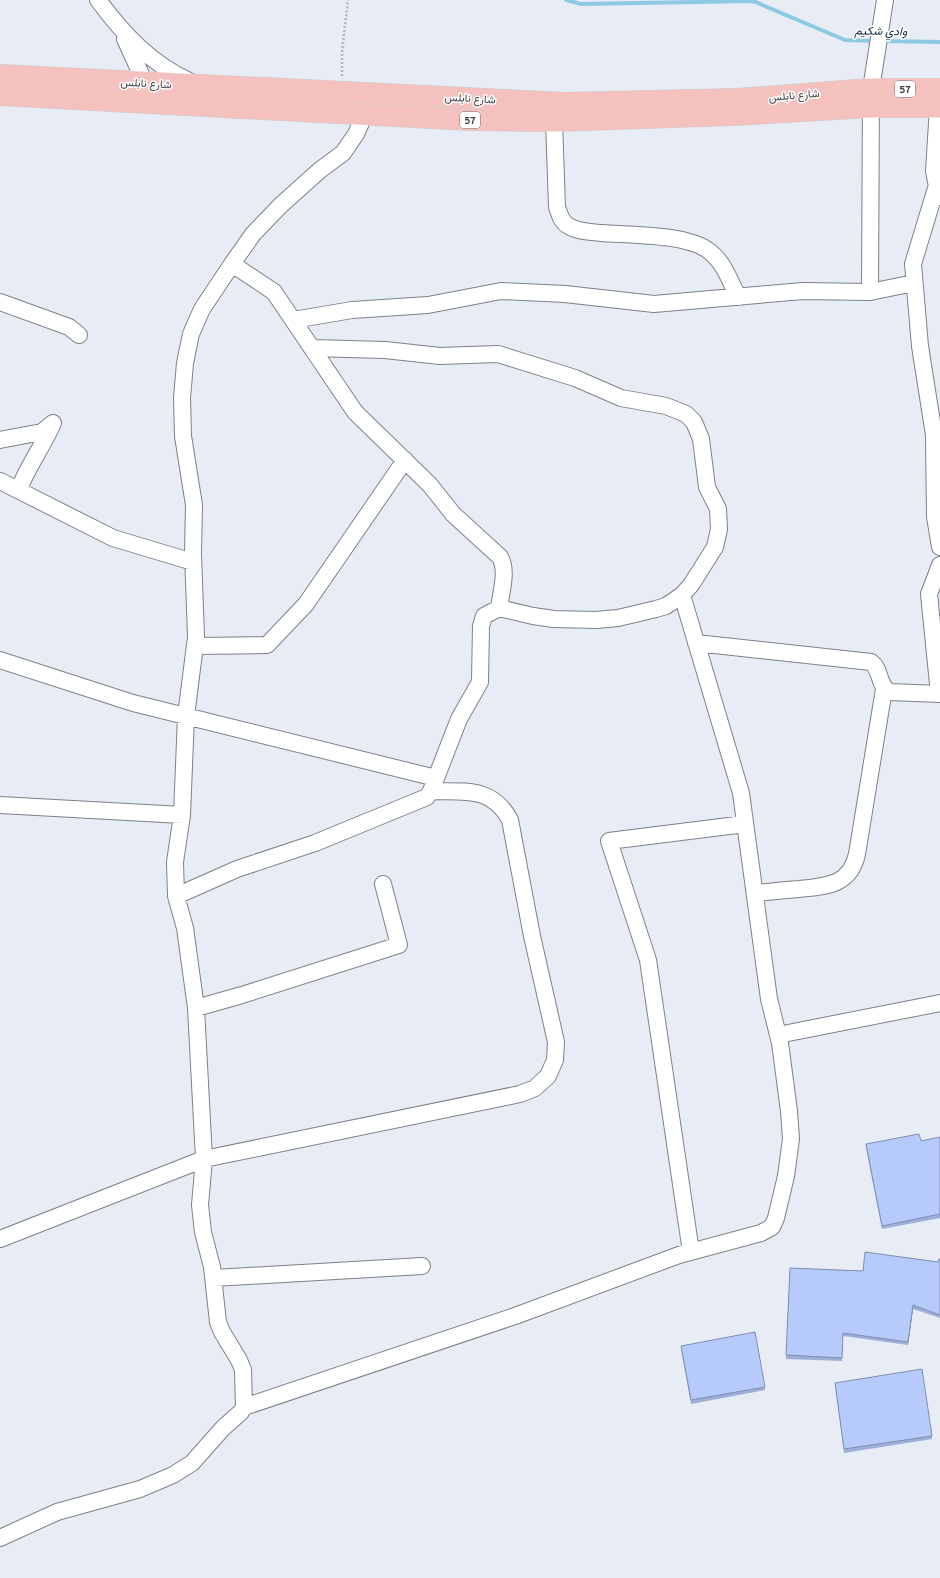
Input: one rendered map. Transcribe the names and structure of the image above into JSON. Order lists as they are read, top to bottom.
{
  "streets": {
    "main road": ["شارع نابلس", "57"]
  },
  "water": ["وادي شكيم"]
}
